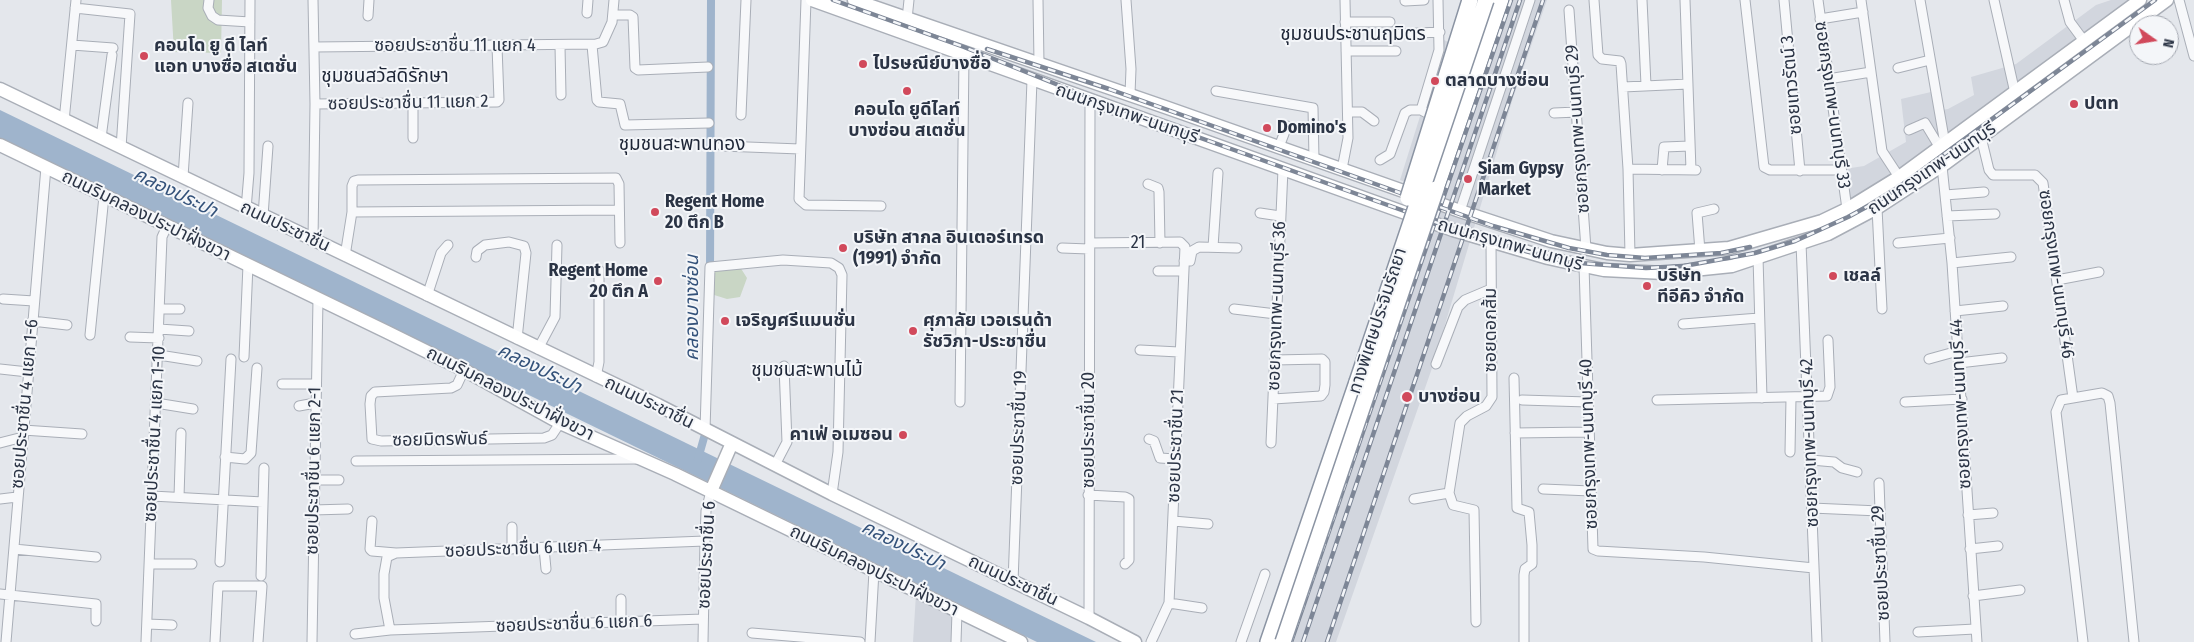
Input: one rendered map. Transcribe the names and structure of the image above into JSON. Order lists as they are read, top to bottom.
{
  "streets": {
    "highway": ["ทางพิเศษประจิมรัถยา"],
    "main road": [
      "ถนนกรุงเทพ-นนทบุรี",
      "ถนนริมคลองประปาฝั่งขวา",
      "ถนนประชาชื่น",
      "ซอยประชาชื่น 6"
    ],
    "street": [
      "ซอยประชาชื่น 11 แยก 4",
      "ซอยเทวรัตน์ 3",
      "ซอยประชาชื่น 11 แยก 2",
      "ซอยกรุงเทพ-นนทบุรี 33",
      "ซอยกรุงเทพ-นนทบุรี 29",
      "21",
      "ซอยกรุงเทพ-นนทบุรี 46",
      "ซอยกรุงเทพ-นนทบุรี 36",
      "ซอยดอกส้ม",
      "ซอยประชาชื่น 4 แยก 1-6",
      "ซอยกรุงเทพ-นนทบุรี 44",
      "ซอยประชาชื่น 19",
      "ซอยประชาชื่น 20",
      "ซอยประชาชื่น 4 แยก 1-10",
      "ซอยมิตรพันธ์",
      "ซอยกรุงเทพ-นนทบุรี 42",
      "ซอยกรุงเทพ-นนทบุรี 40",
      "ซอยประชาชื่น 21",
      "ซอยประชาชื่น 6 แยก 2-1",
      "ซอยประชาชื่น 6 แยก 4",
      "ซอยประชาชื่น 29",
      "ซอยประชาชื่น 6 แยก 6"
    ]
  },
  "crossings": [
    ["ซอยประชาชื่น 11 แยก 4", "ซอยประชาชื่น 11 แยก 2"],
    ["ซอยกรุงเทพ-นนทบุรี 33", "ถนนกรุงเทพ-นนทบุรี"],
    ["ถนนกรุงเทพ-นนทบุรี", "ซอยกรุงเทพ-นนทบุรี 29"],
    ["ถนนกรุงเทพ-นนทบุรี", "ซอยกรุงเทพ-นนทบุรี 46"],
    ["ถนนกรุงเทพ-นนทบุรี", "ซอยกรุงเทพ-นนทบุรี 36"],
    ["ถนนกรุงเทพ-นนทบุรี", "ซอยดอกส้ม"],
    ["ถนนกรุงเทพ-นนทบุรี", "ซอยกรุงเทพ-นนทบุรี 44"],
    ["ถนนกรุงเทพ-นนทบุรี", "ซอยประชาชื่น 19"],
    ["ถนนกรุงเทพ-นนทบุรี", "ซอยประชาชื่น 20"],
    ["ถนนกรุงเทพ-นนทบุรี", "ซอยกรุงเทพ-นนทบุรี 42"],
    ["ถนนกรุงเทพ-นนทบุรี", "ซอยกรุงเทพ-นนทบุรี 40"],
    ["ถนนริมคลองประปาฝั่งขวา", "ซอยประชาชื่น 4 แยก 1-6"],
    ["ถนนริมคลองประปาฝั่งขวา", "ซอยประชาชื่น 4 แยก 1-10"],
    ["ถนนริมคลองประปาฝั่งขวา", "ซอยมิตรพันธ์"],
    ["ถนนริมคลองประปาฝั่งขวา", "ซอยประชาชื่น 6 แยก 2-1"],
    ["ถนนริมคลองประปาฝั่งขวา", "ซอยประชาชื่น 6"],
    ["ถนนประชาชื่น", "ซอยประชาชื่น 19"],
    ["ถนนประชาชื่น", "ซอยประชาชื่น 20"],
    ["ถนนประชาชื่น", "ซอยประชาชื่น 6"],
    ["21", "ซอยประชาชื่น 20"],
    ["21", "ซอยประชาชื่น 21"],
    ["ซอยกรุงเทพ-นนทบุรี 42", "ซอยกรุงเทพ-นนทบุรี 40"],
    ["ซอยประชาชื่น 6 แยก 4", "ซอยประชาชื่น 6"],
    ["ซอยประชาชื่น 6", "ซอยประชาชื่น 6 แยก 6"]
  ],
  "districts": [
    "ชุมชนประชานฤมิตร",
    "ชุมชนสวัสดิรักษา",
    "ชุมชนสะพานทอง",
    "ชุมชนสะพานไม้"
  ],
  "water": ["คลองประปา", "คลองบางซ่อน"],
  "places": [
    "คอนโด ยู ดี ไลท์ แอท บางซื่อ สเตชั่น",
    "ไปรษณีย์บางซื่อ",
    "ตลาดบางซ่อน",
    "คอนโด ยูดีไลท์ บางซ่อน สเตชั่น",
    "ปตท",
    "Domino's",
    "Siam Gypsy Market",
    "Regent Home 20 ตึก B",
    "บริษัท สากล อินเตอร์เทรด (1991) จำกัด",
    "เชลล์",
    "Regent Home 20 ตึก A",
    "บริษัท ทีอีคิว จำกัด",
    "เจริญศรีแมนชั่น",
    "ศุภาลัย เวอเรนด้า รัชวิภา-ประชาชื่น",
    "บางซ่อน",
    "คาเฟ่ อเมซอน"
  ],
  "north": "right"
}
